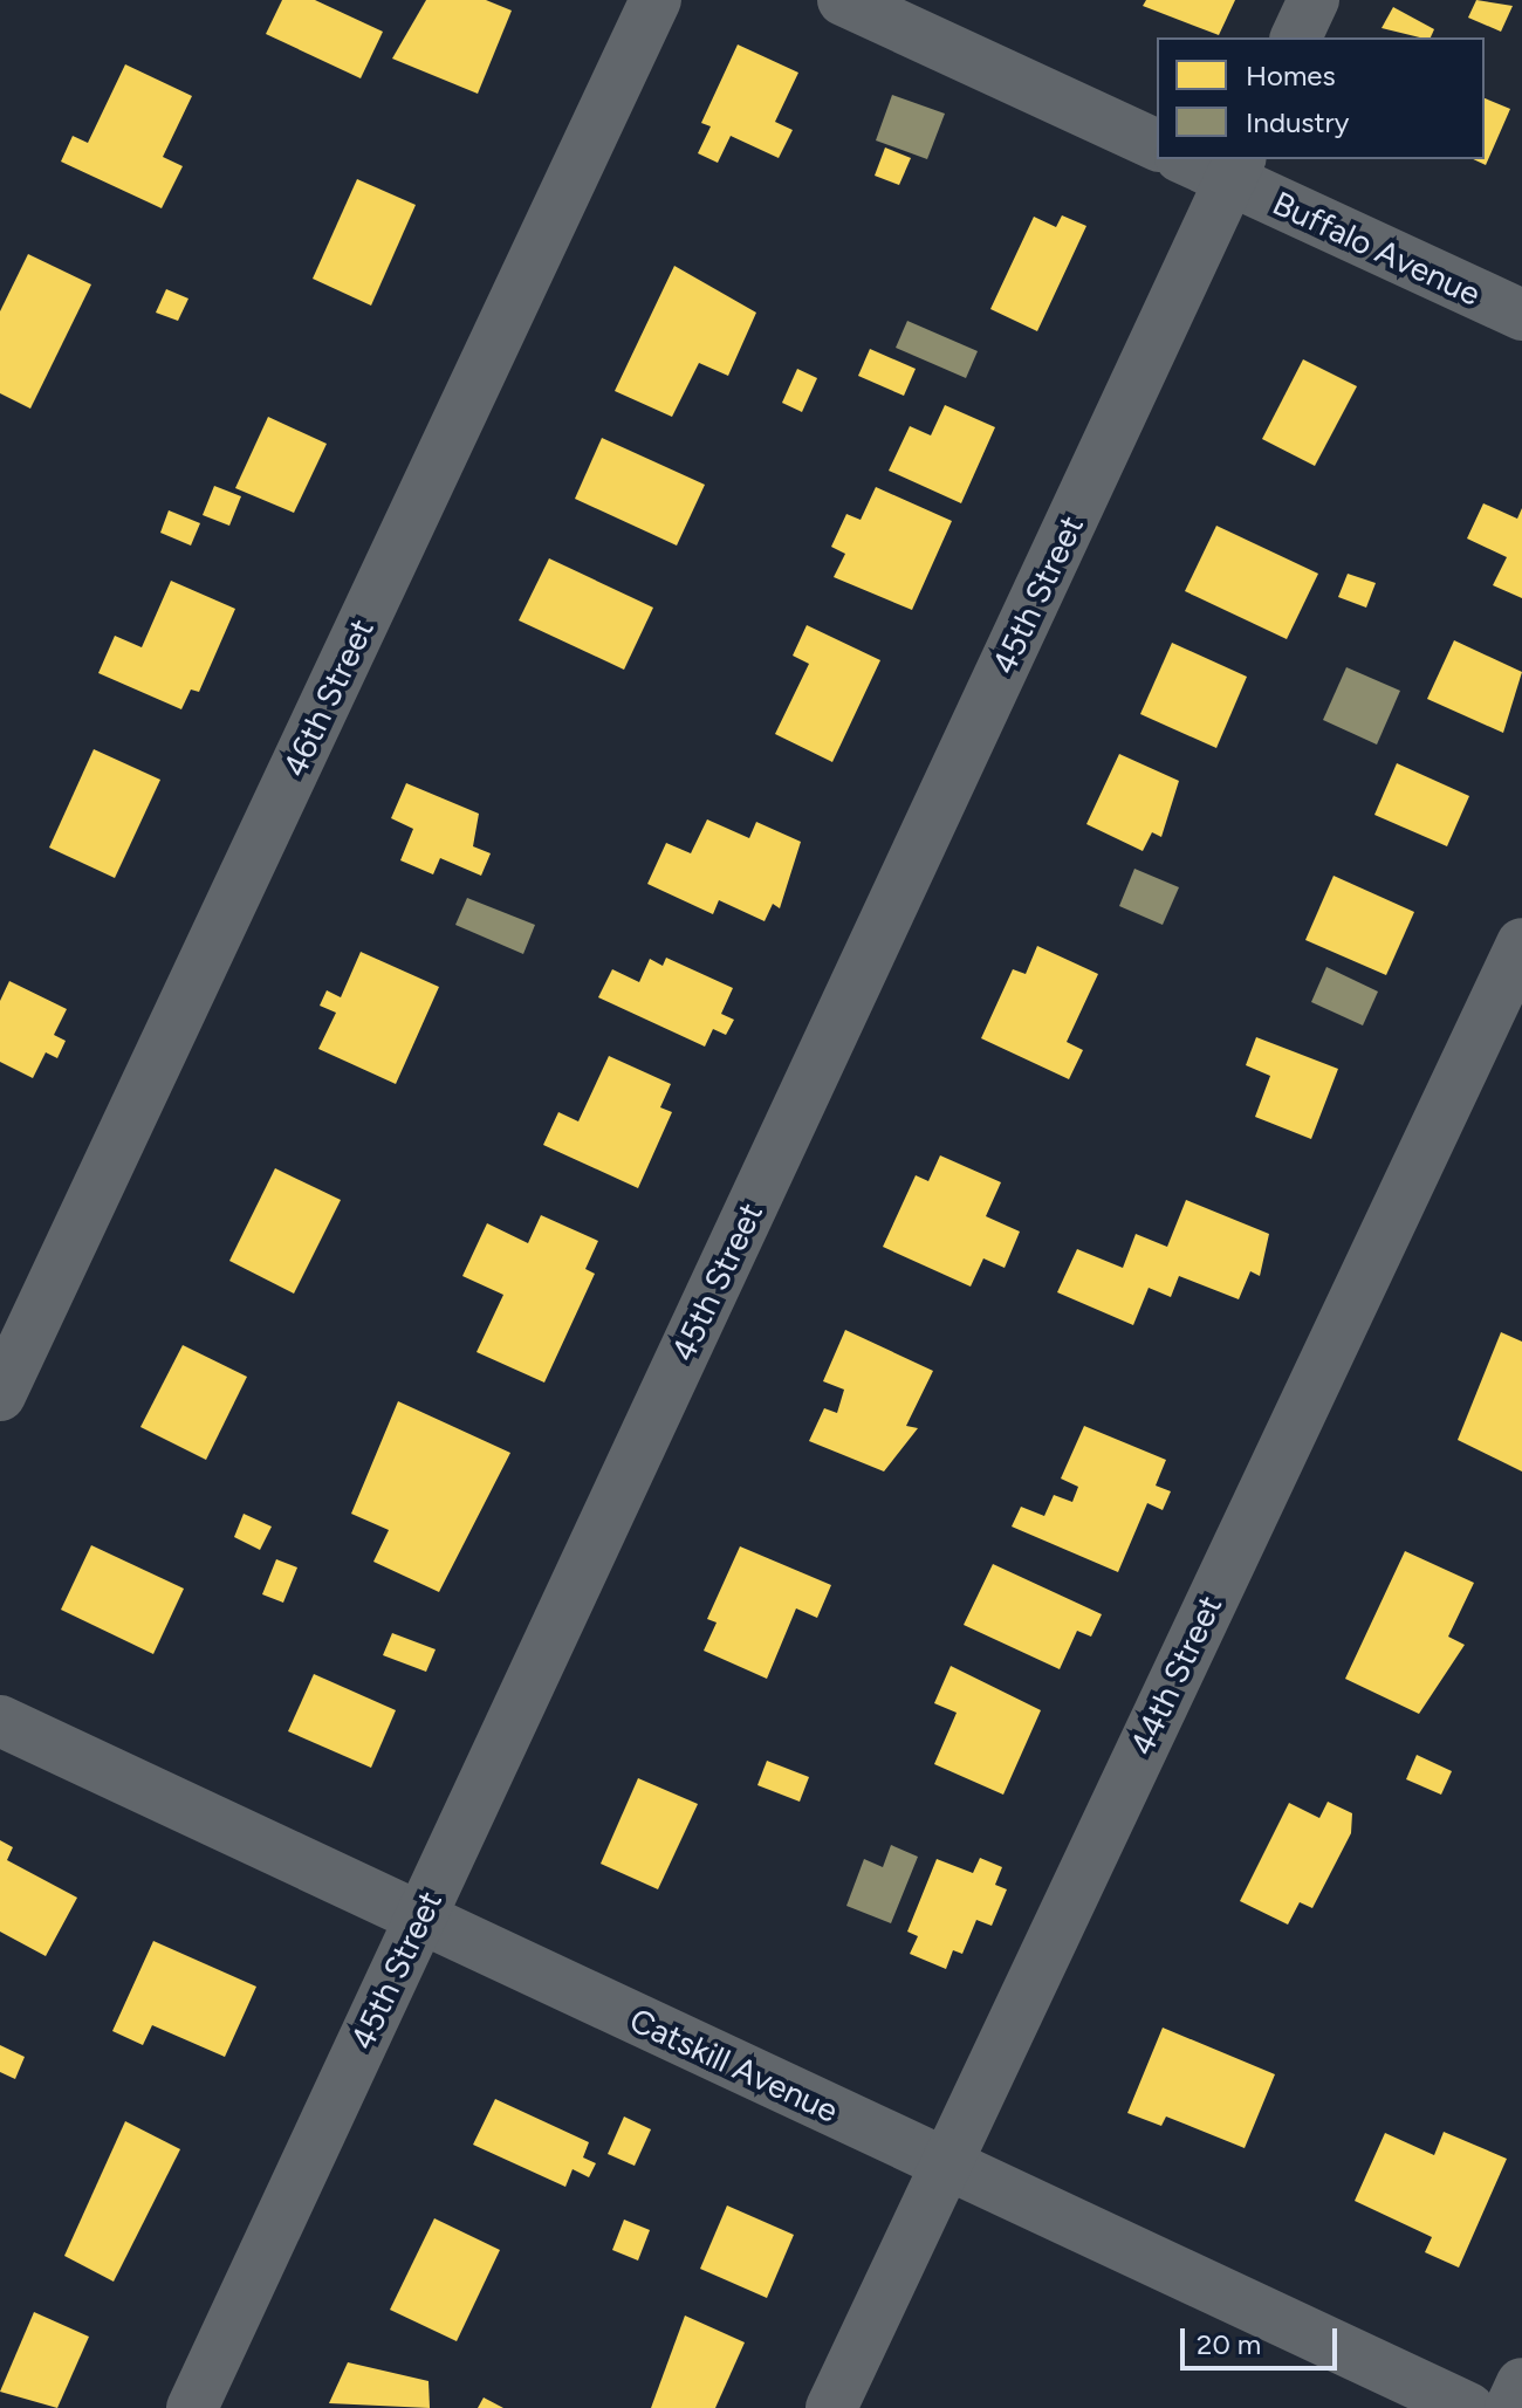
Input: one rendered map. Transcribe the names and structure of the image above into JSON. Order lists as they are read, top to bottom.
{
  "streets": {
    "street": [
      "Buffalo Avenue",
      "45th Street",
      "46th Street",
      "44th Street",
      "Catskill Avenue"
    ]
  },
  "crossings": [
    ["Buffalo Avenue", "45th Street"],
    ["45th Street", "Catskill Avenue"],
    ["44th Street", "Catskill Avenue"]
  ],
  "legend": ["Homes", "Industry"],
  "scale_bar": "20 m"
}
